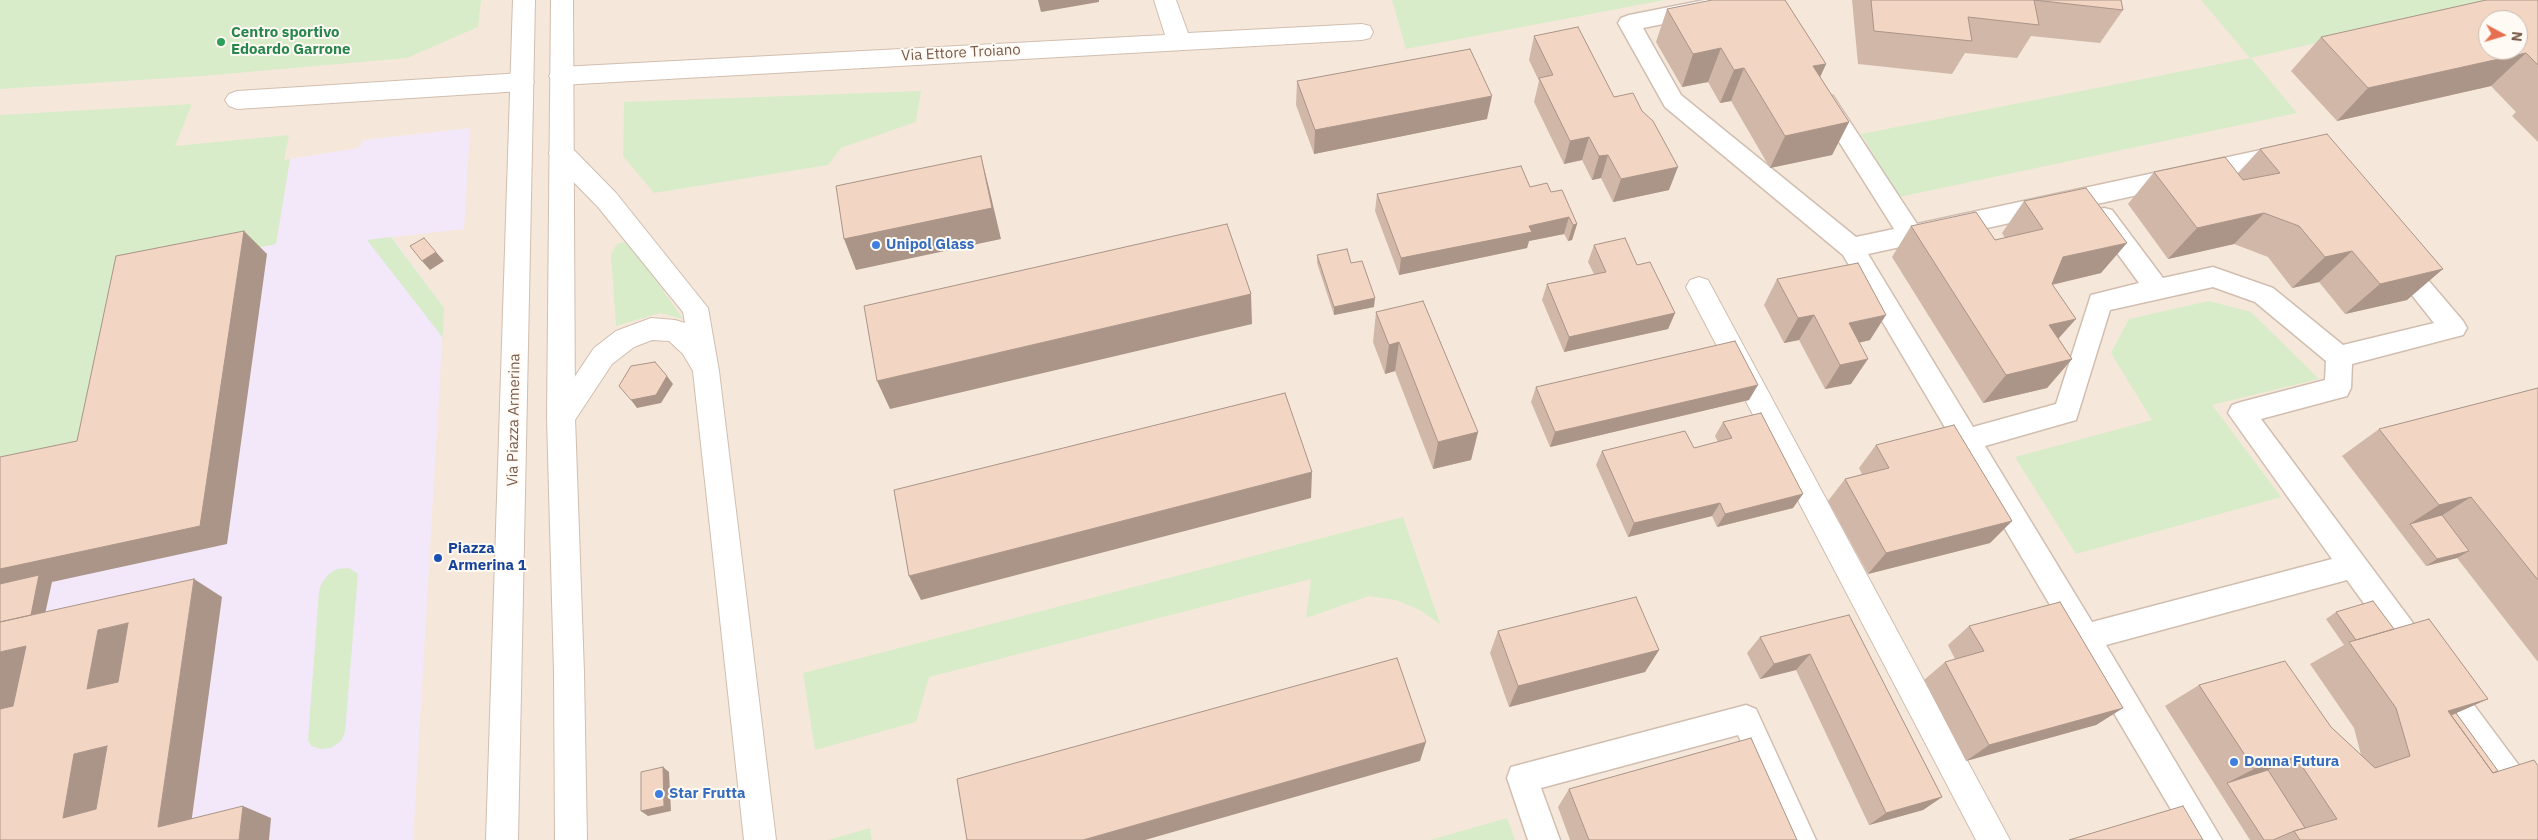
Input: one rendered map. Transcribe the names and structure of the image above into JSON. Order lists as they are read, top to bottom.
{
  "streets": {
    "street": ["Via Ettore Troiano", "Via Piazza Armerina"]
  },
  "places": [
    "Centro sportivo Edoardo Garrone",
    "Unipol Glass",
    "Piazza Armerina 1",
    "Donna Futura",
    "Star Frutta"
  ],
  "north": "right"
}
